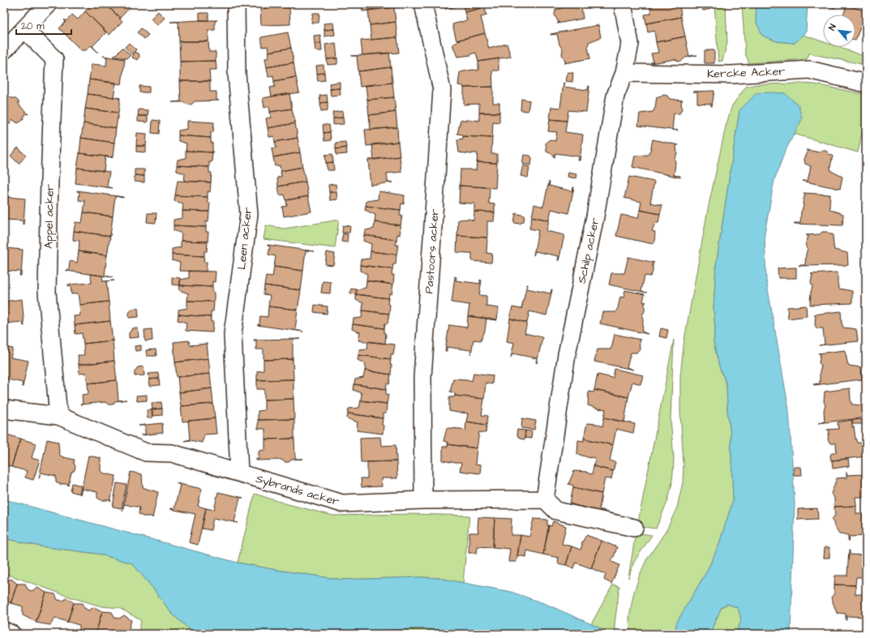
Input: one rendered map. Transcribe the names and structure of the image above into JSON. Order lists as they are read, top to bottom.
{
  "streets": {
    "street": [
      "Kercke Acker",
      "Appel acker",
      "Leen acker",
      "Schilp acker",
      "Pastoors acker",
      "Sybrands acker"
    ]
  },
  "crossings": [
    ["Kercke Acker", "Schilp acker"],
    ["Appel acker", "Sybrands acker"],
    ["Leen acker", "Sybrands acker"],
    ["Schilp acker", "Sybrands acker"],
    ["Pastoors acker", "Sybrands acker"]
  ],
  "scale_bar": "20 m",
  "north": "top left"
}
